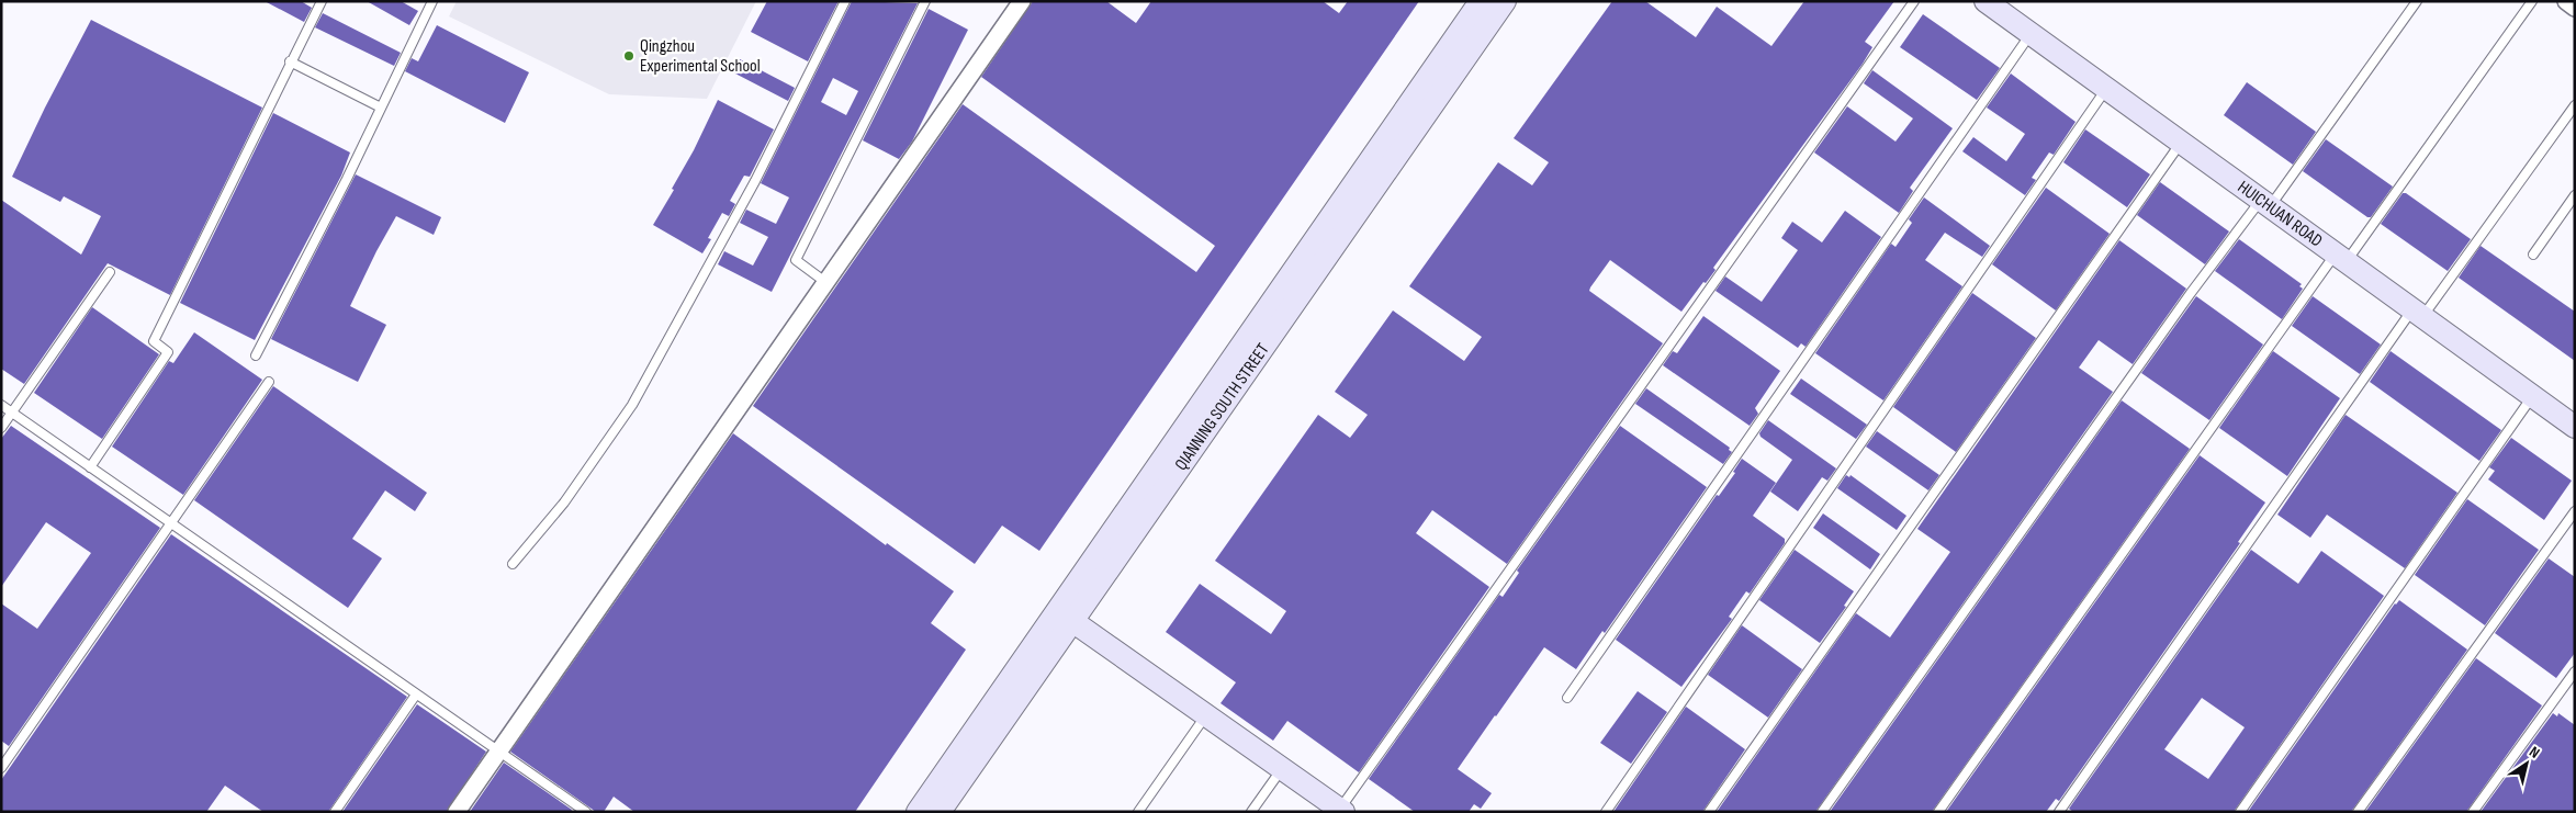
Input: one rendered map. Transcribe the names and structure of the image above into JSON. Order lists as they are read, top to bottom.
{
  "streets": {
    "main road": ["HUICHUAN ROAD", "QIANNING SOUTH STREET"]
  },
  "places": ["Qingzhou Experimental School"],
  "north": "top right"
}
